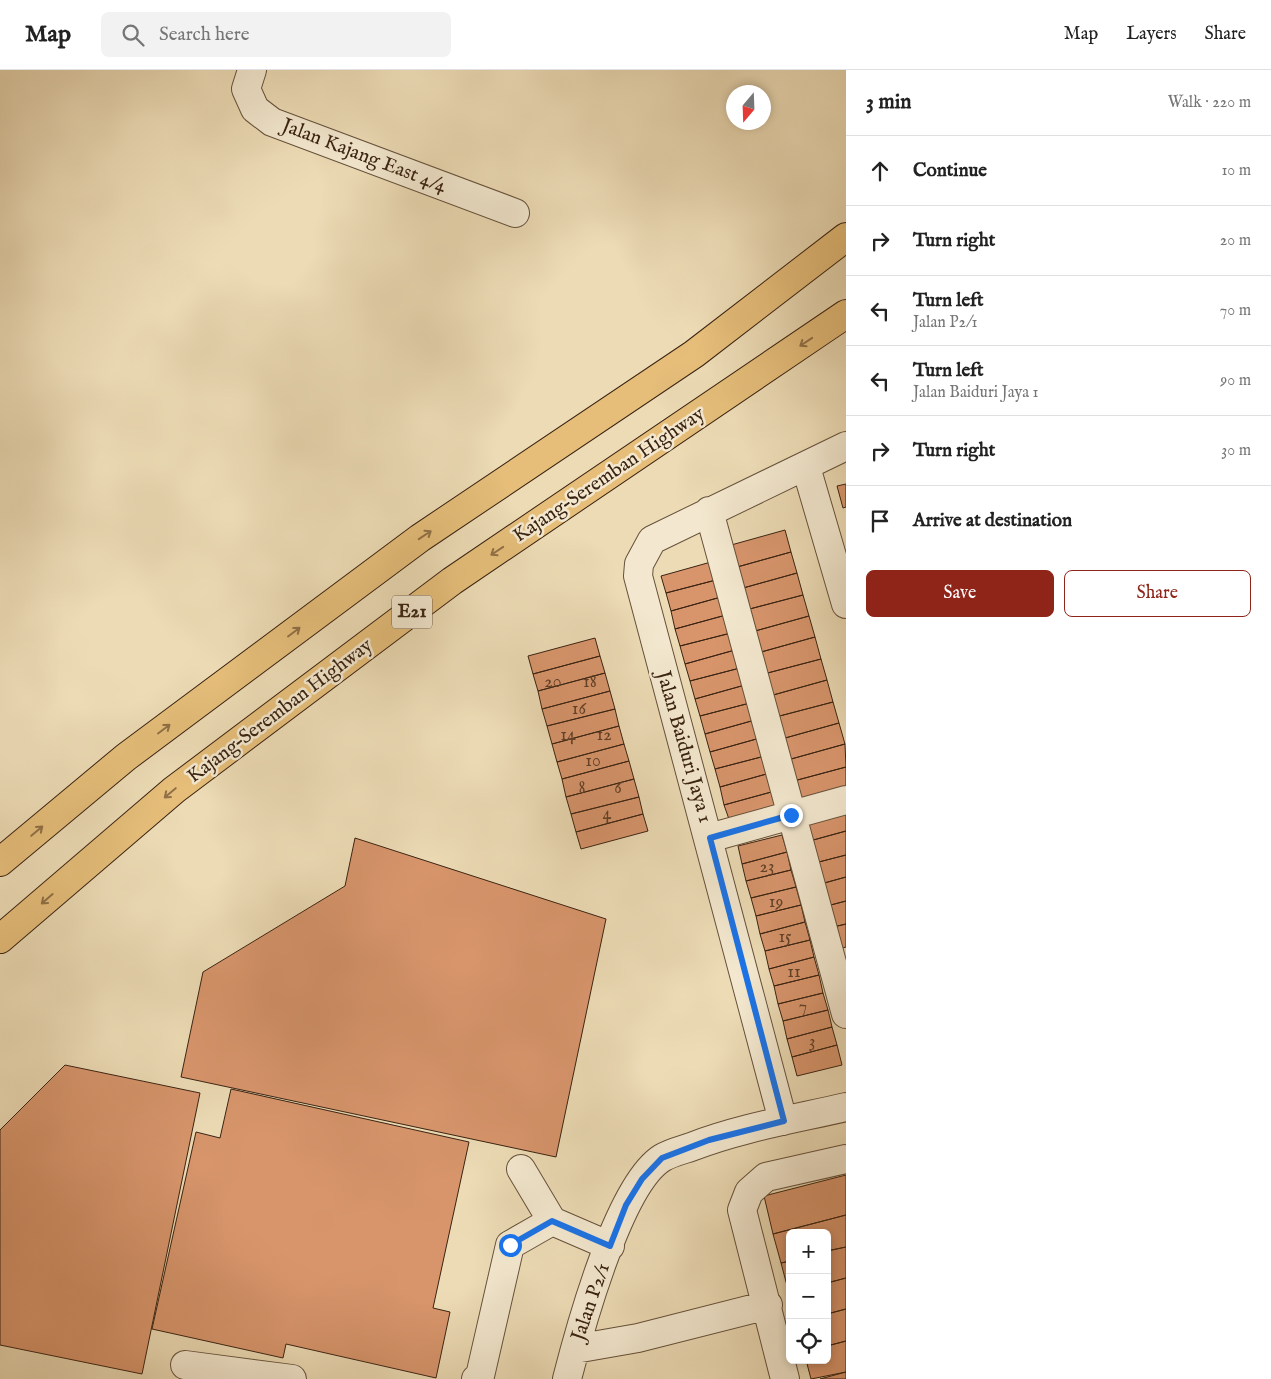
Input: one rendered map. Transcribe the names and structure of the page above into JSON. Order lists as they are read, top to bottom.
{
  "streets": {
    "highway": ["Kajang–Seremban Highway", "E21"],
    "street": ["Jalan Kajang East 4/4", "Jalan Baiduri Jaya 1", "Jalan P2/1"]
  },
  "crossings": [
    ["Jalan Baiduri Jaya 1", "Jalan P2/1"]
  ],
  "house_numbers": [
    "20",
    "18",
    "16",
    "14",
    "12",
    "10",
    "8",
    "6",
    "4",
    "23",
    "19",
    "15",
    "11",
    "7",
    "3"
  ],
  "north": "bottom",
  "page": {
    "header": "Map",
    "search": "Search here",
    "nav": ["Map", "Layers", "Share"],
    "heading": ["3 min", "Walk · 220 m"],
    "list": [
      ["Continue", "10 m"],
      ["Turn right", "20 m"],
      ["Turn left", "Jalan P2/1", "70 m"],
      ["Turn left", "Jalan Baiduri Jaya 1", "90 m"],
      ["Turn right", "30 m"],
      "Arrive at destination"
    ],
    "buttons": ["Save", "Share"],
    "map_buttons": ["+", "−"]
  }
}
